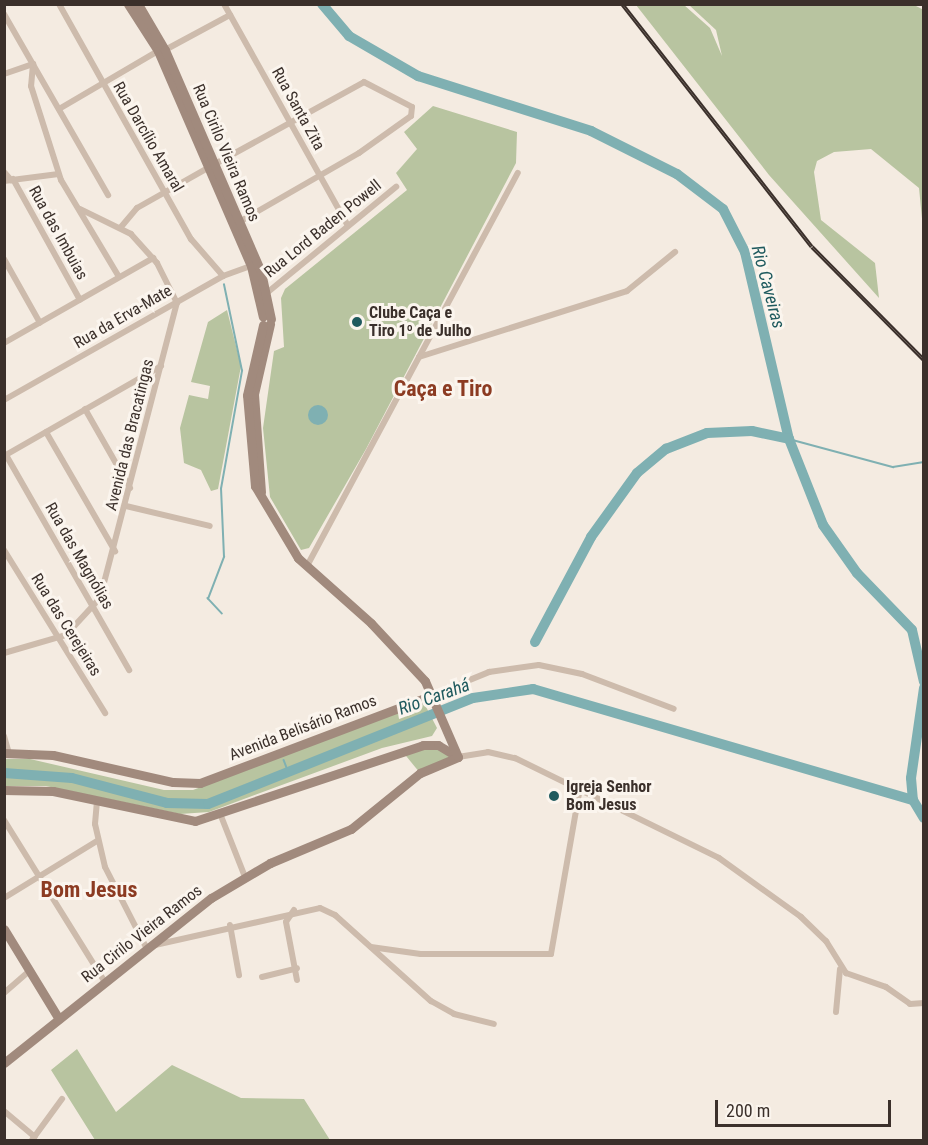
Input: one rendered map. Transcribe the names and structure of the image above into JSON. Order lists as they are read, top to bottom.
{
  "streets": {
    "main road": ["Rua Cirilo Vieira Ramos", "Avenida Belisário Ramos"],
    "street": [
      "Rua Santa Zita",
      "Rua Darcílio Amaral",
      "Rua Lord Baden Powell",
      "Rua das Imbuias",
      "Rua da Erva-Mate",
      "Avenida das Bracatingas",
      "Rua das Magnólias",
      "Rua das Cerejeiras"
    ]
  },
  "crossings": [
    ["Rua Santa Zita", "Rua Lord Baden Powell"],
    ["Rua Darcílio Amaral", "Rua da Erva-Mate"],
    ["Rua Cirilo Vieira Ramos", "Rua Lord Baden Powell"],
    ["Rua Cirilo Vieira Ramos", "Rua da Erva-Mate"],
    ["Rua Cirilo Vieira Ramos", "Avenida Belisário Ramos"],
    ["Rua da Erva-Mate", "Avenida das Bracatingas"],
    ["Avenida das Bracatingas", "Rua das Magnólias"],
    ["Avenida das Bracatingas", "Rua das Cerejeiras"]
  ],
  "districts": ["Caça e Tiro", "Bom Jesus"],
  "water": ["Rio Caveiras", "Rio Carahá"],
  "places": ["Clube Caça e Tiro 1º de Julho", "Igreja Senhor Bom Jesus"],
  "scale_bar": "200 m"
}
